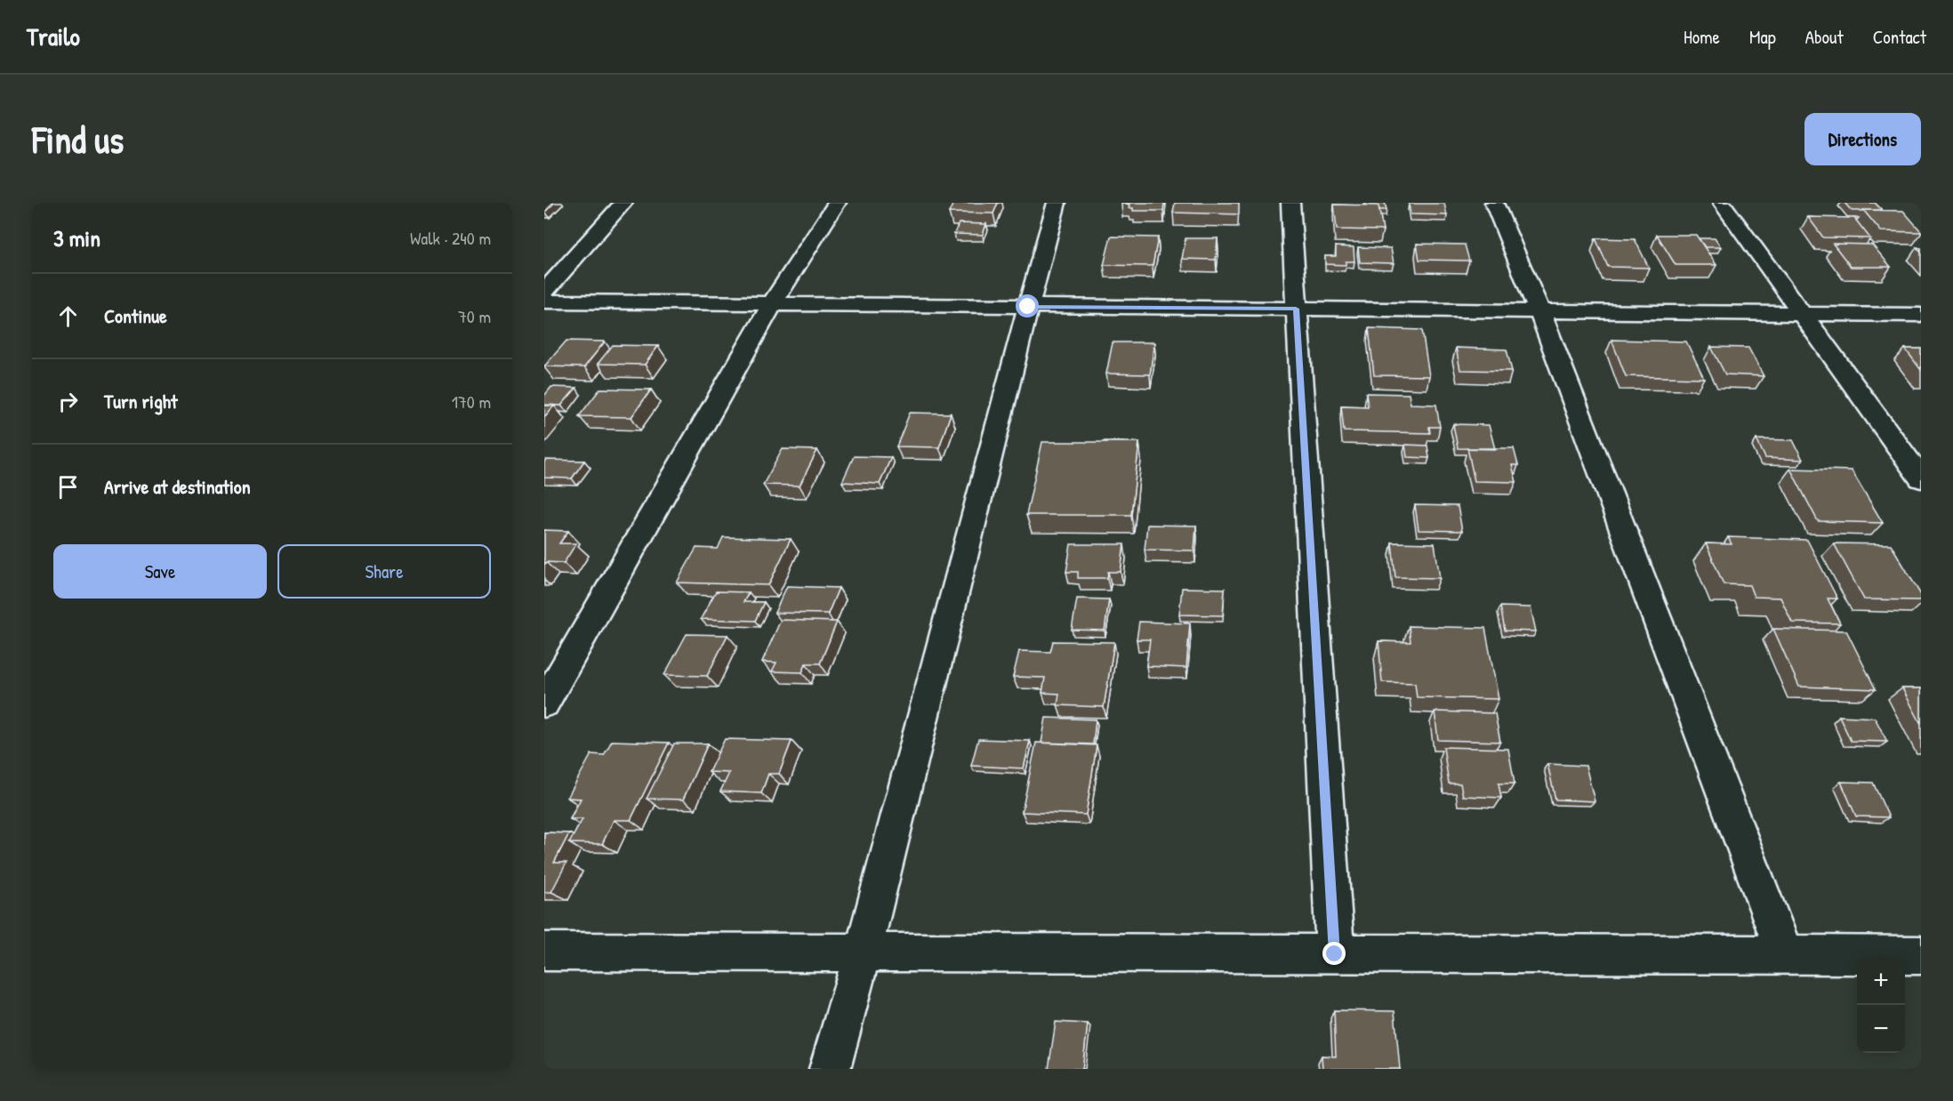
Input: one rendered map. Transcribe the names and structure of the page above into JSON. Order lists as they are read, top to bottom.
{
  "page": {
    "header": "Trailo",
    "nav": [
      "Home",
      "Map",
      "About",
      "Contact"
    ],
    "buttons": [
      "Directions",
      ["Save", "Share"]
    ],
    "title": "Find us",
    "heading": ["3 min", "Walk · 240 m"],
    "list": [
      ["Continue", "70 m"],
      ["Turn right", "170 m"],
      "Arrive at destination"
    ],
    "map_buttons": ["+", "−"]
  }
}
